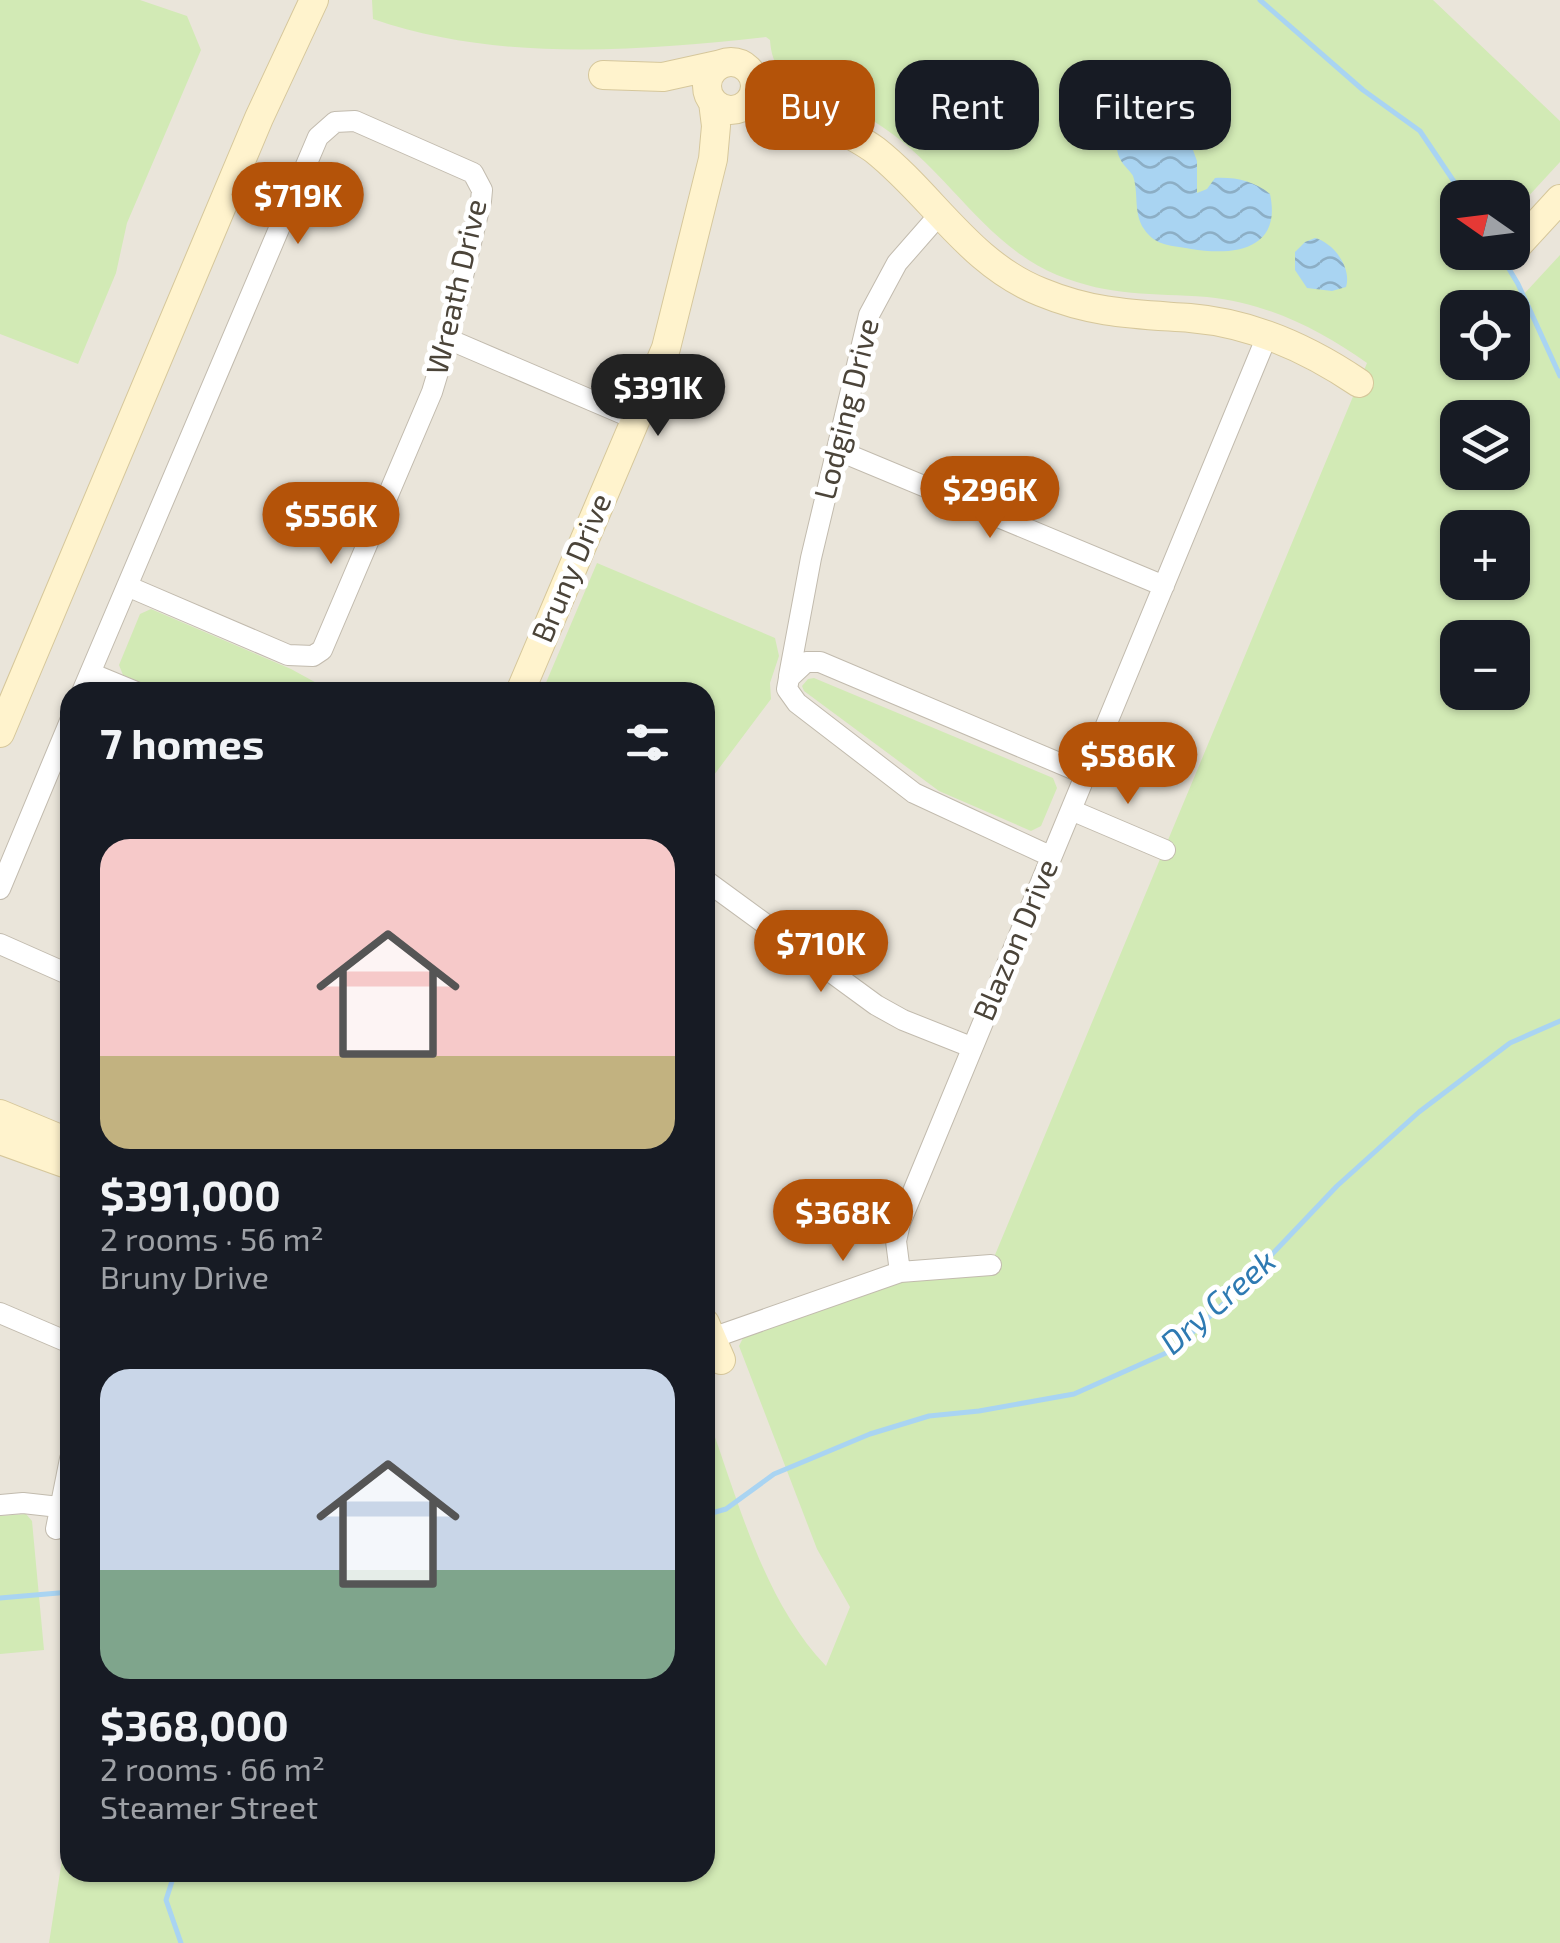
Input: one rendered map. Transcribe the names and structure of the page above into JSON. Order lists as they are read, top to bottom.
{
  "streets": {
    "street": [
      "Wreath Drive",
      "Lodging Drive",
      "Bruny Drive",
      "Blazon Drive"
    ]
  },
  "water": ["Dry Creek"],
  "north": "left",
  "page": {
    "chip": ["Buy", "Rent", "Filters"],
    "price": [
      "$719K",
      "$391K",
      "$296K",
      "$556K",
      "$586K",
      "$710K",
      "$368K"
    ],
    "map_buttons": ["+", "−"],
    "heading": "7 homes",
    "list": [
      {
        "name": "$391,000",
        "note": "2 rooms · 56 m² · Bruny Drive"
      },
      {
        "name": "$368,000",
        "note": "2 rooms · 66 m² · Steamer Street"
      }
    ]
  }
}
